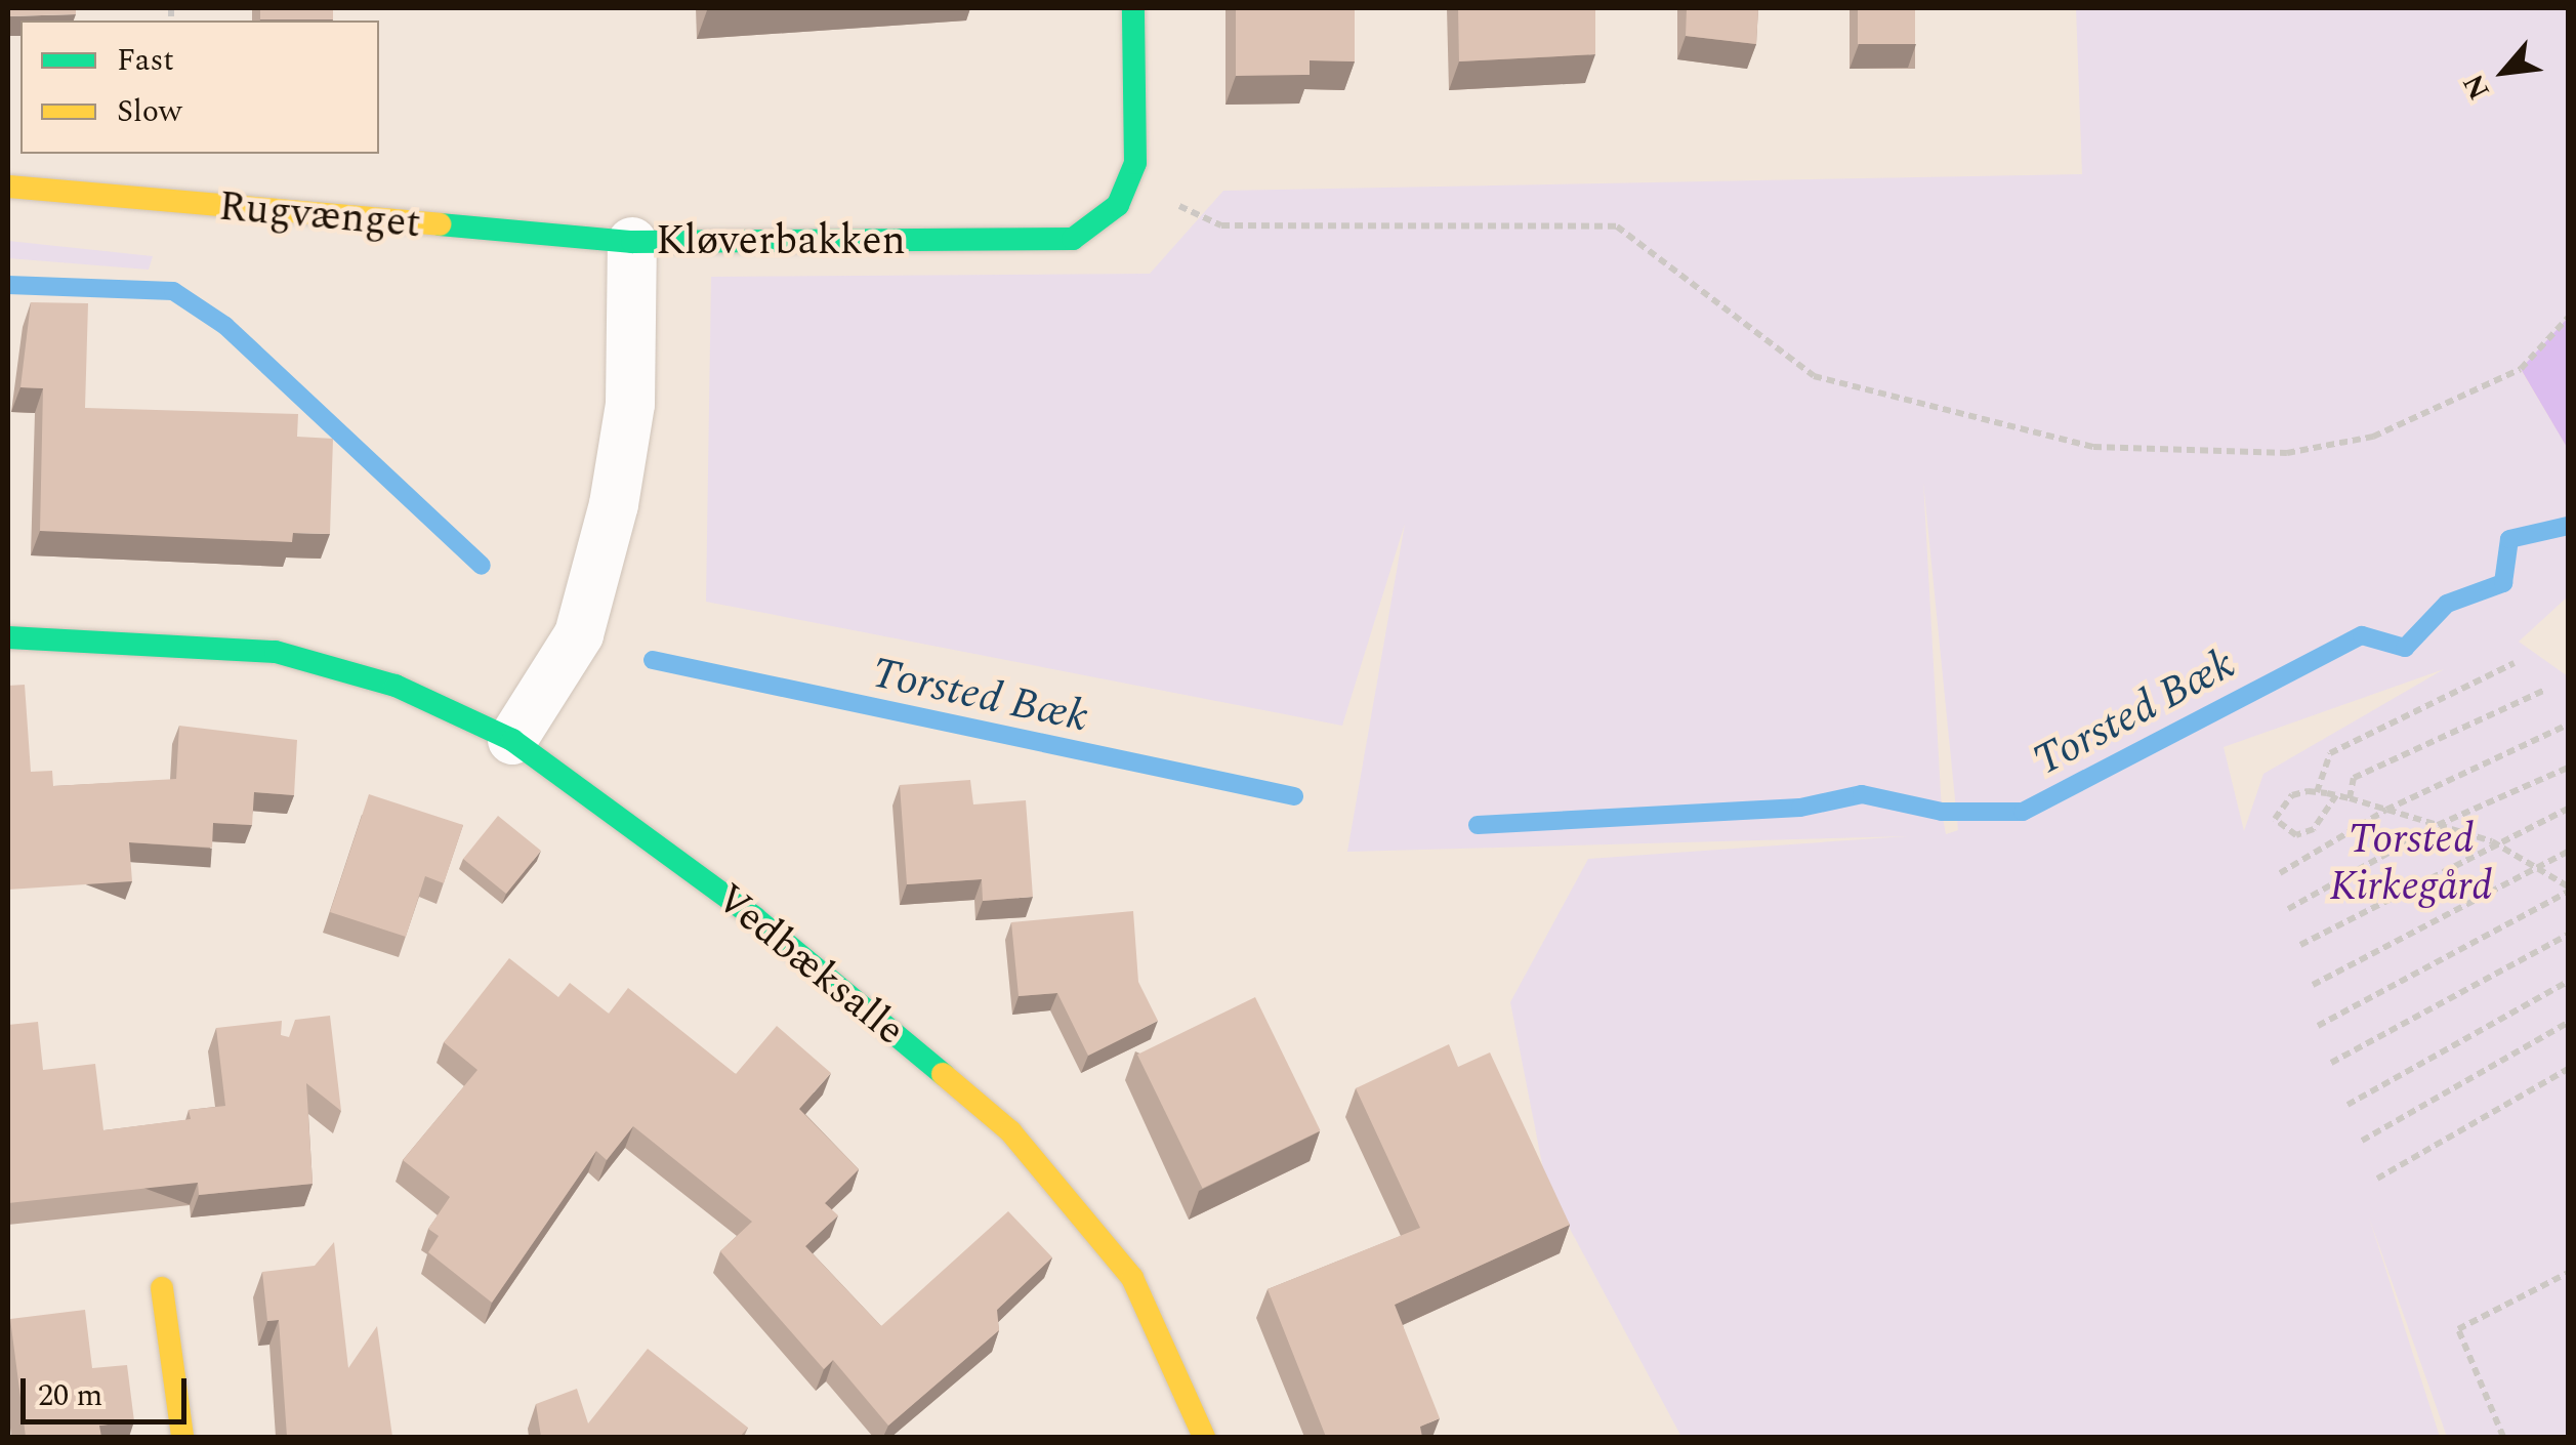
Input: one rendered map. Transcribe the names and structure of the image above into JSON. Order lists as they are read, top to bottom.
{
  "streets": {
    "street": ["Rugvænget", "Kløverbakken", "Vedbæksalle"]
  },
  "crossings": [
    ["Rugvænget", "Kløverbakken"],
    ["Kløverbakken", "Vedbæksalle"]
  ],
  "water": ["Torsted Bæk"],
  "parks": ["Torsted Kirkegård"],
  "legend": ["Fast", "Slow"],
  "scale_bar": "20 m",
  "north": "bottom left"
}
